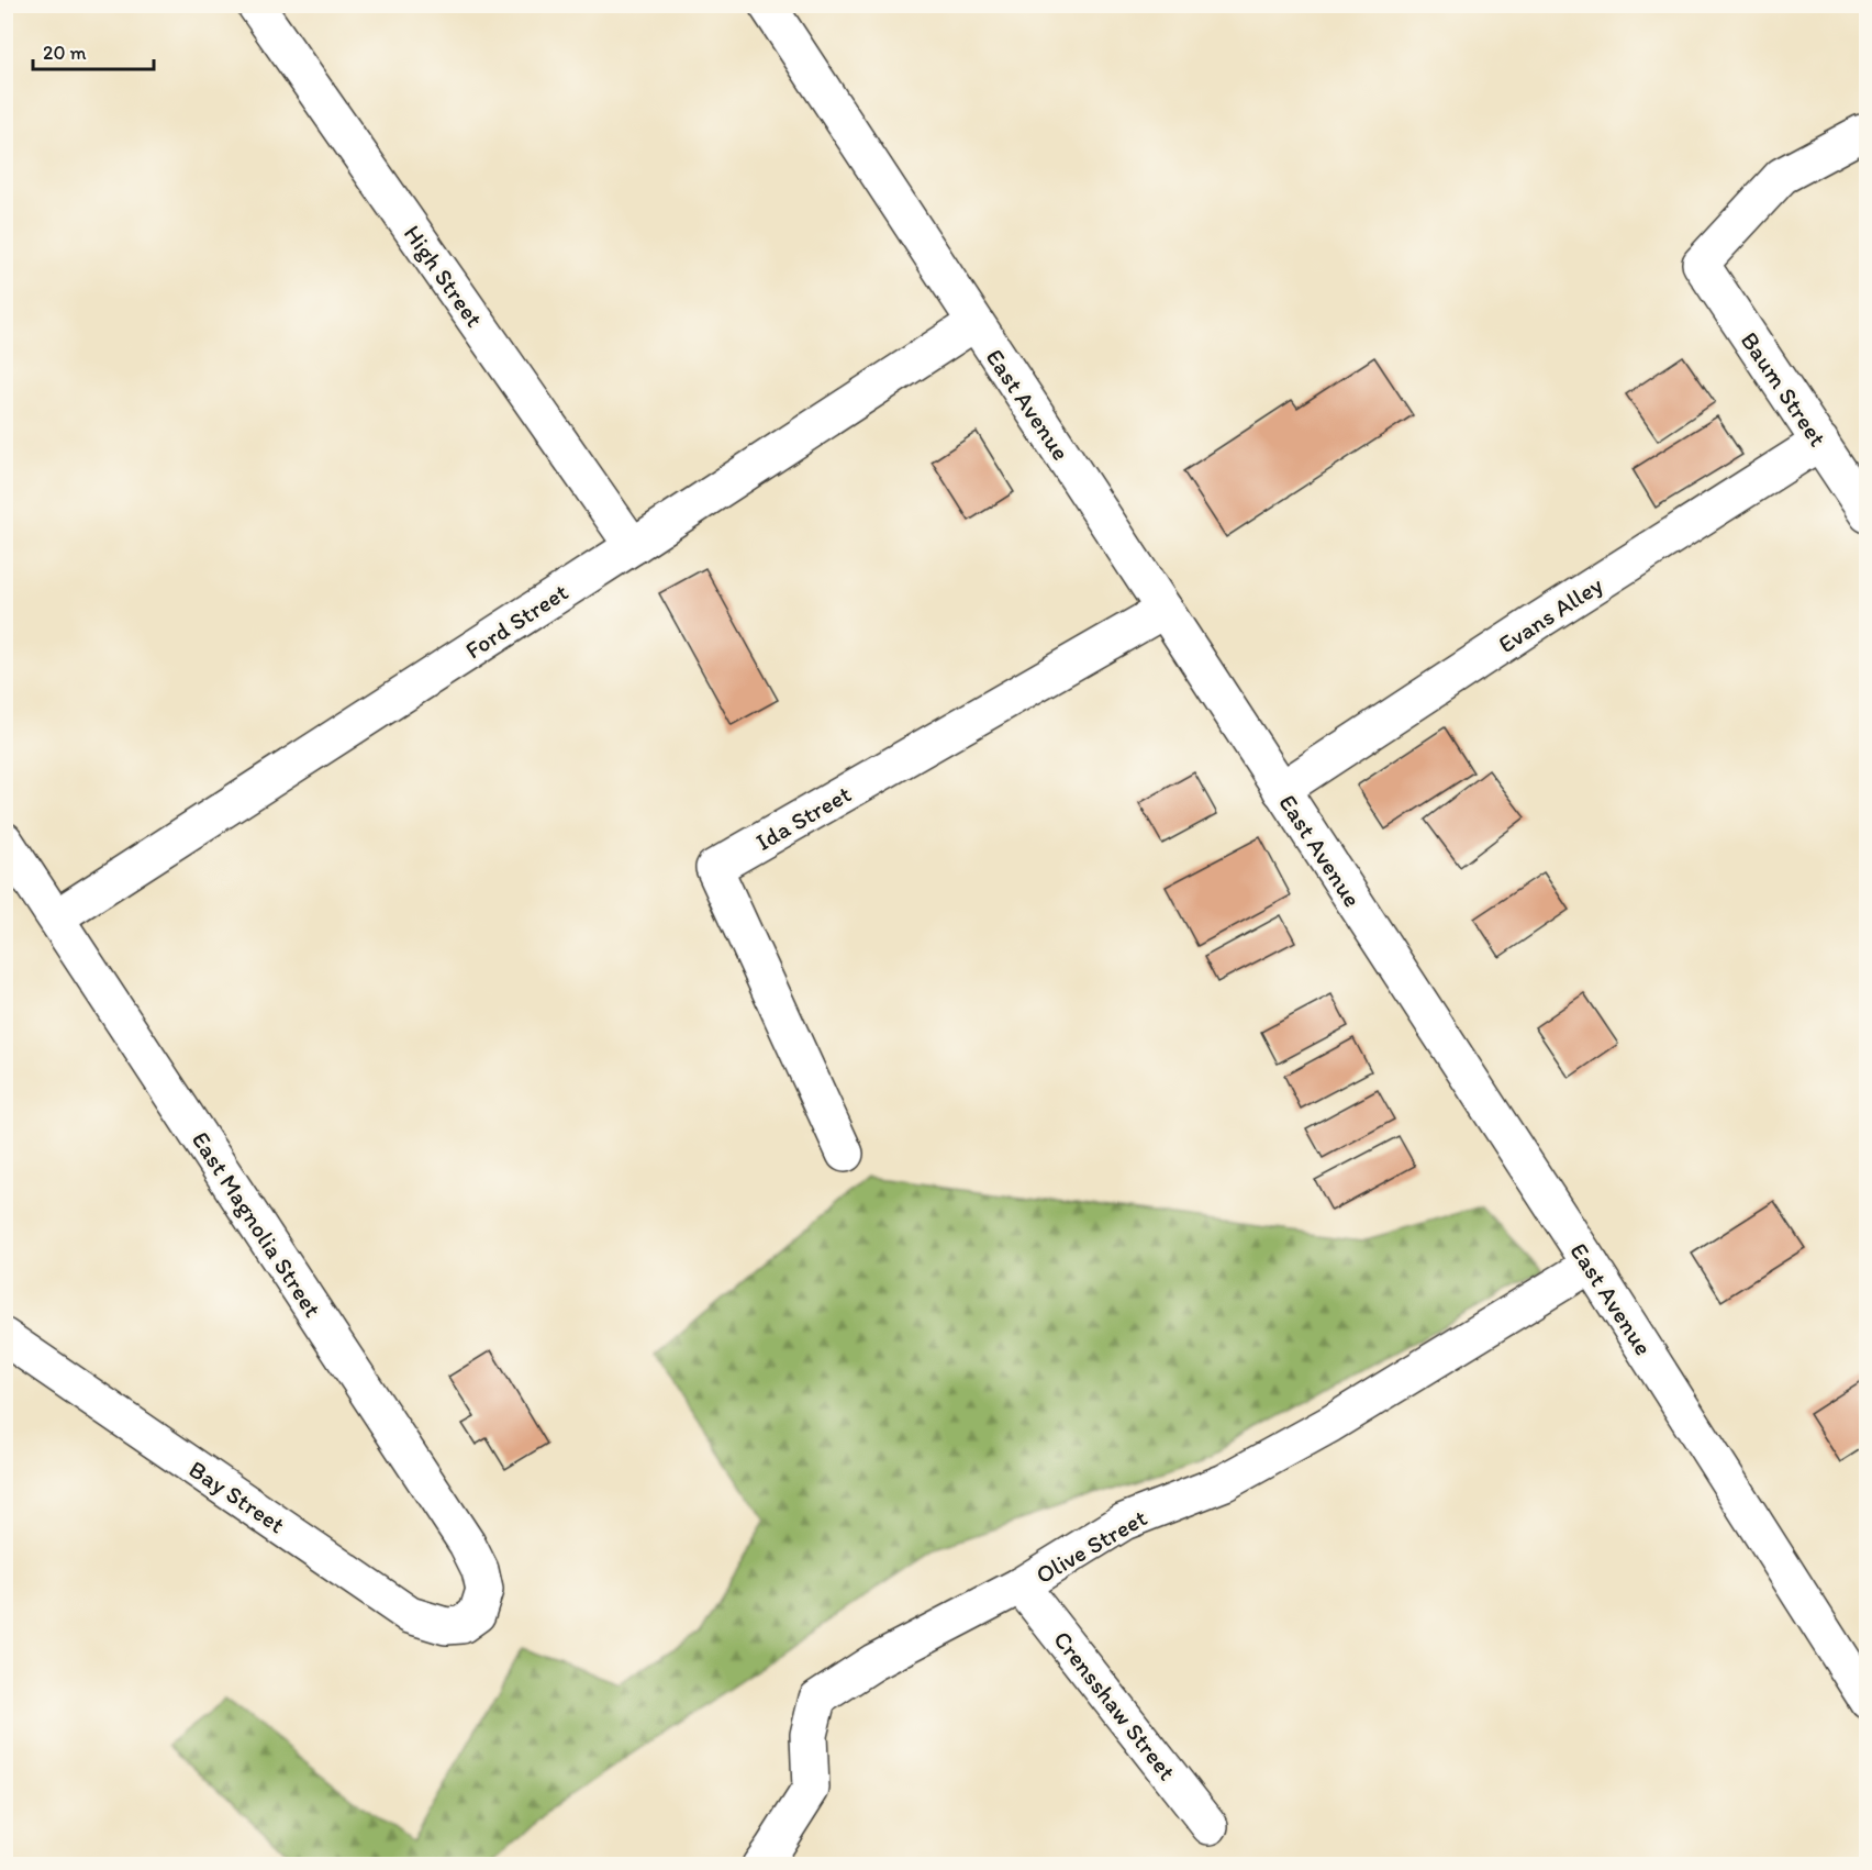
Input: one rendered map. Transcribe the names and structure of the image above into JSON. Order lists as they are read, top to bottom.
{
  "streets": {
    "street": [
      "High Street",
      "Baum Street",
      "East Avenue",
      "Evans Alley",
      "Ford Street",
      "Ida Street",
      "East Magnolia Street",
      "Bay Street",
      "Olive Street",
      "Crensshaw Street"
    ]
  },
  "crossings": [
    ["High Street", "Ford Street"],
    ["Baum Street", "Evans Alley"],
    ["East Avenue", "Evans Alley"],
    ["East Avenue", "Ford Street"],
    ["East Avenue", "Ida Street"],
    ["East Avenue", "Olive Street"],
    ["Ford Street", "East Magnolia Street"],
    ["East Magnolia Street", "Bay Street"],
    ["Olive Street", "Crensshaw Street"]
  ],
  "scale_bar": "20 m"
}
